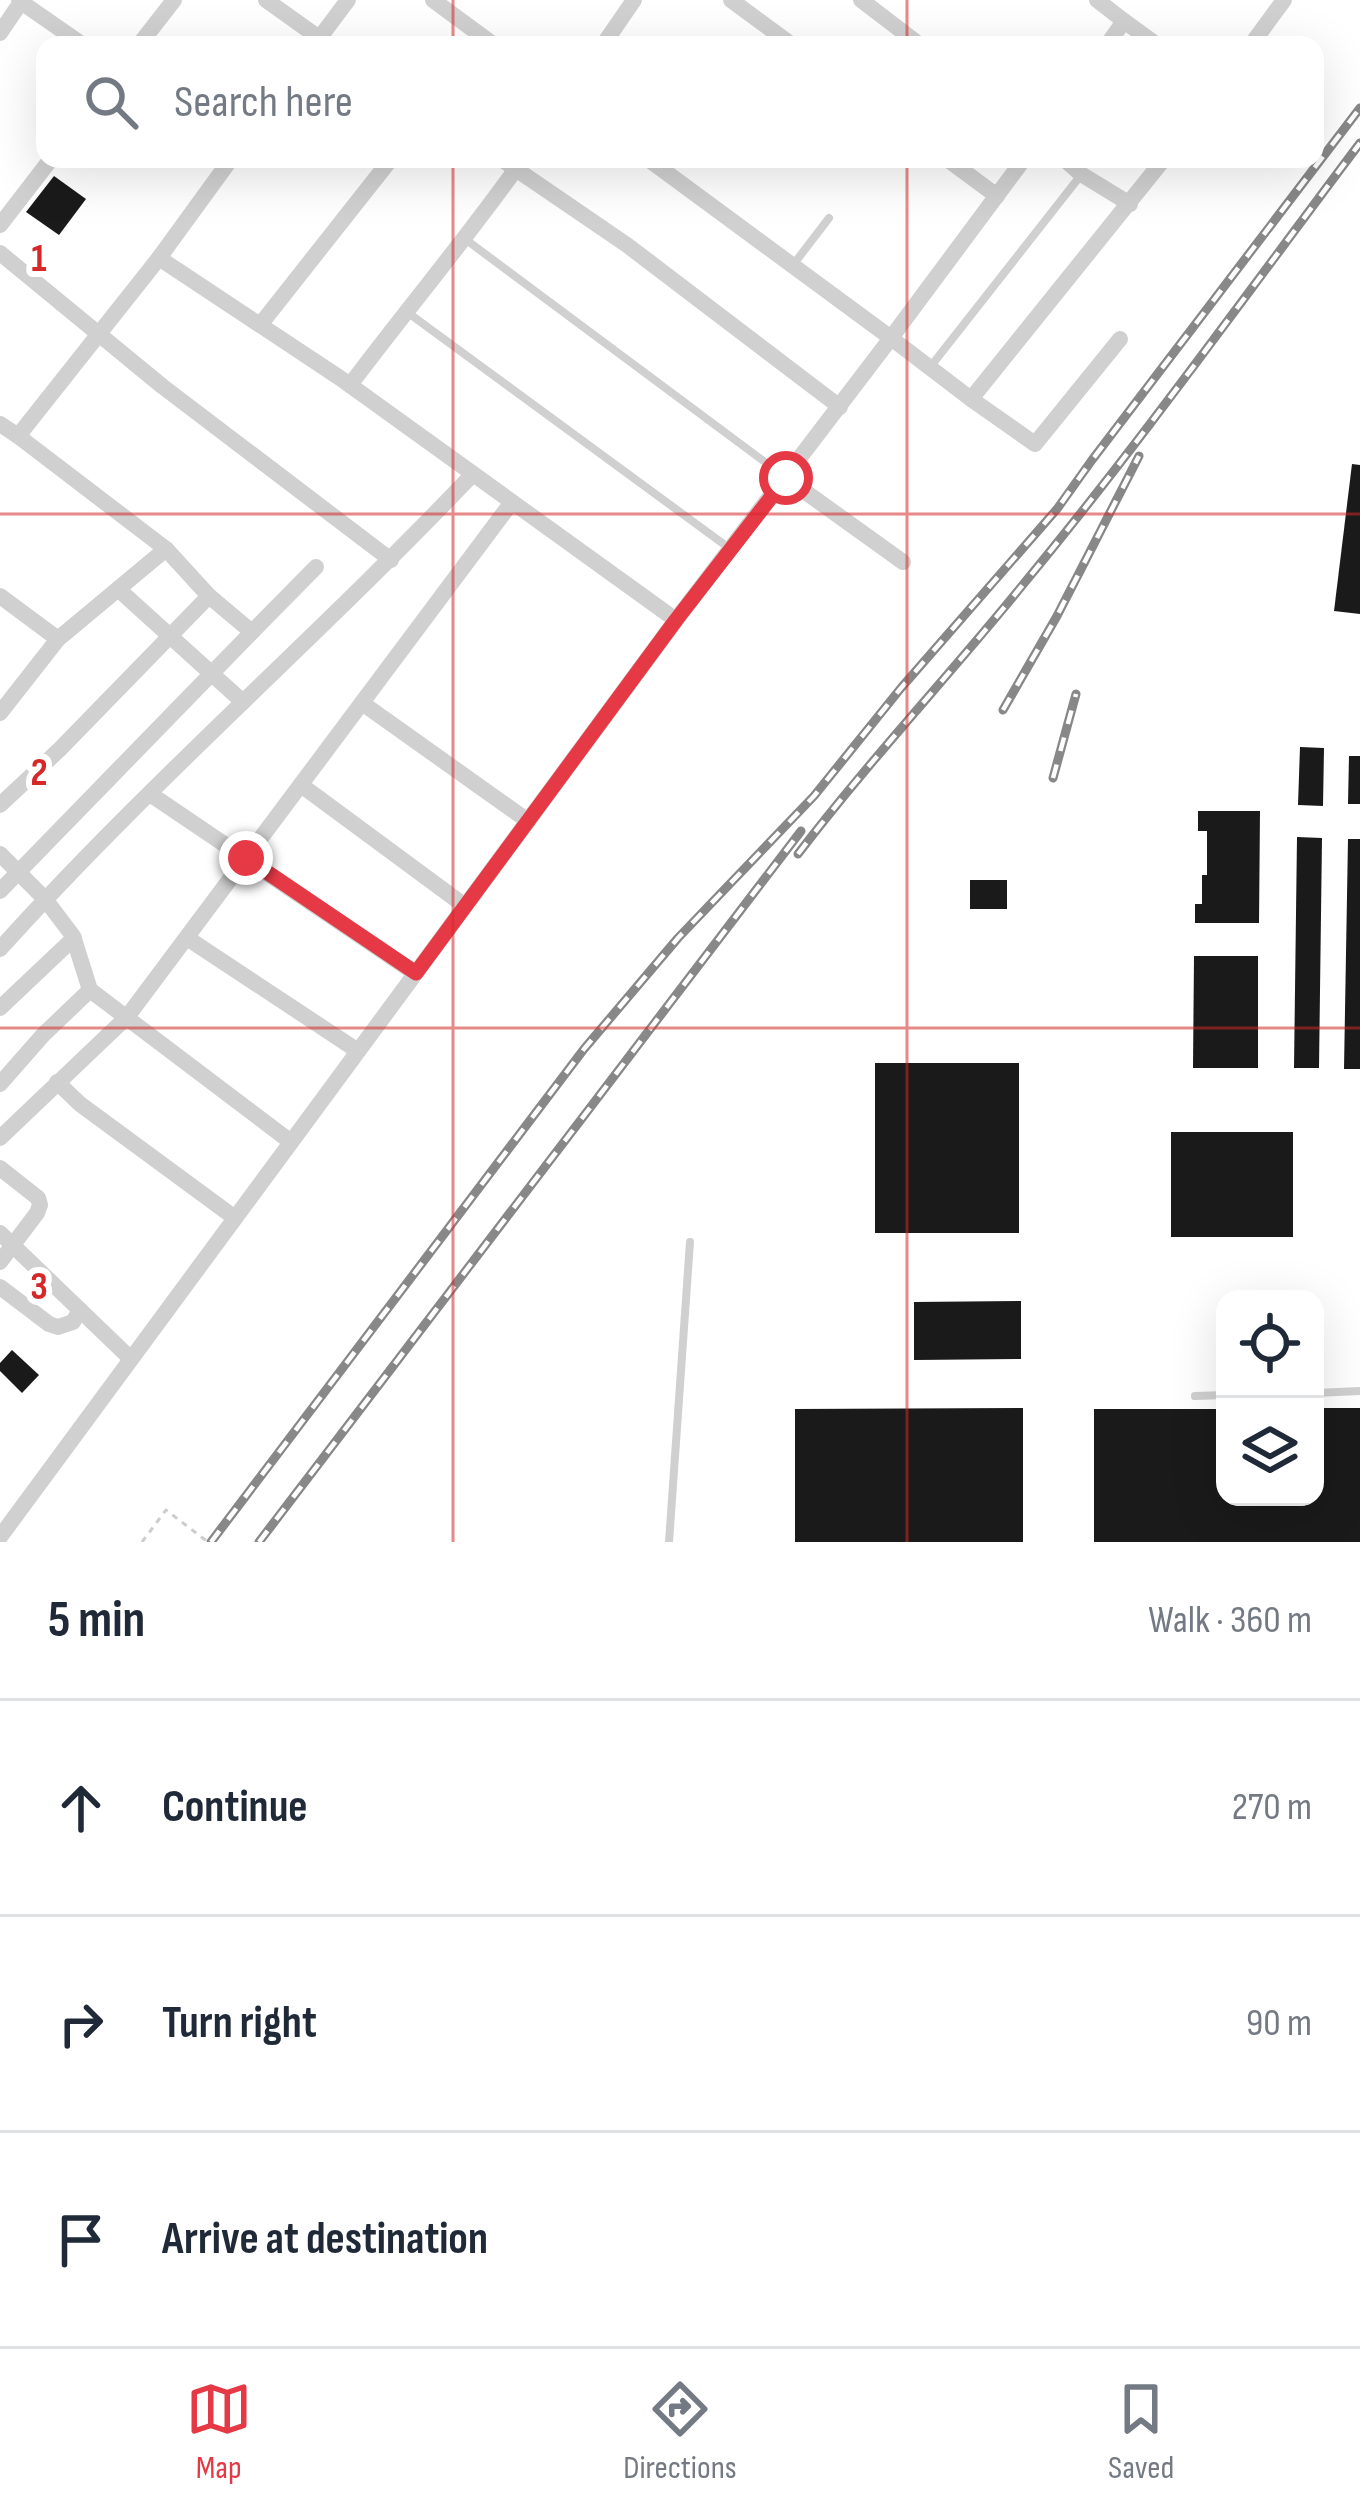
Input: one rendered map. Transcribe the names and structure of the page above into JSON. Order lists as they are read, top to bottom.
{
  "page": {
    "search": "Search here",
    "heading": ["5 min", "Walk · 360 m"],
    "list": [
      ["Continue", "270 m"],
      ["Turn right", "90 m"],
      "Arrive at destination"
    ],
    "nav": ["Map", "Directions", "Saved"]
  },
  "grid": {
    "rows": ["1", "2", "3"]
  }
}
